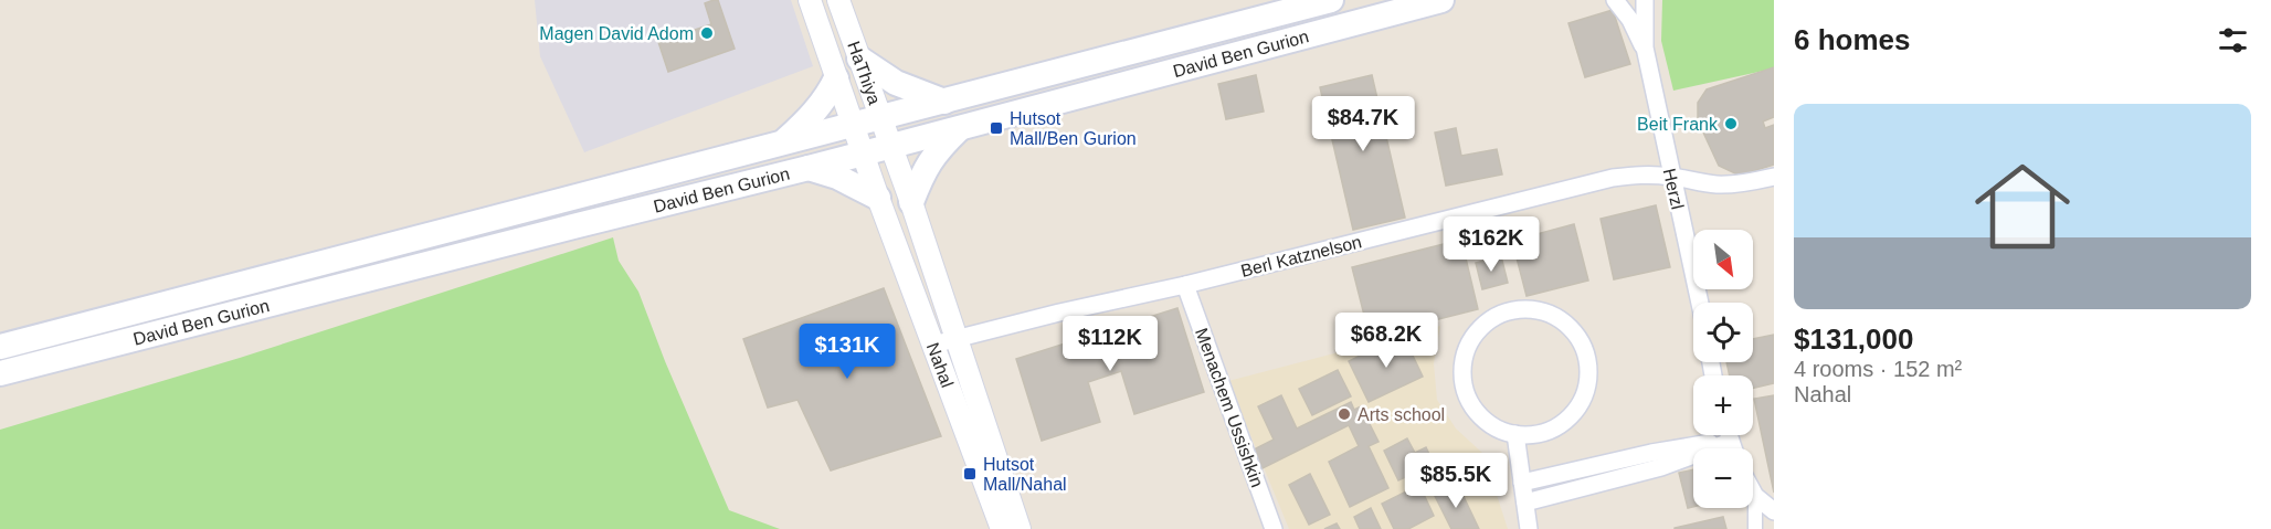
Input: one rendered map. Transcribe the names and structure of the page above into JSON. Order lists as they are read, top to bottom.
{
  "streets": {
    "main road": ["David Ben Gurion"],
    "street": [
      "HaThiya",
      "Herzl",
      "Berl Katznelson",
      "Nahal",
      "Menachem Ussishkin"
    ]
  },
  "crossings": [
    ["David Ben Gurion", "HaThiya"],
    ["David Ben Gurion", "Nahal"],
    ["HaThiya", "Nahal"],
    ["Herzl", "Berl Katznelson"],
    ["Berl Katznelson", "Nahal"],
    ["Berl Katznelson", "Menachem Ussishkin"]
  ],
  "places": {
    "other": ["Magen David Adom", "Beit Frank", "Arts school"],
    "transit": ["Hutsot Mall/Ben Gurion", "Hutsot Mall/Nahal"]
  },
  "north": "bottom right",
  "page": {
    "heading": "6 homes",
    "list": [
      {
        "name": "$131,000",
        "note": "4 rooms · 152 m² · Nahal"
      }
    ],
    "price": [
      "$84.7K",
      "$162K",
      "$68.2K",
      "$112K",
      "$131K",
      "$85.5K"
    ],
    "map_buttons": ["+", "−"]
  }
}
